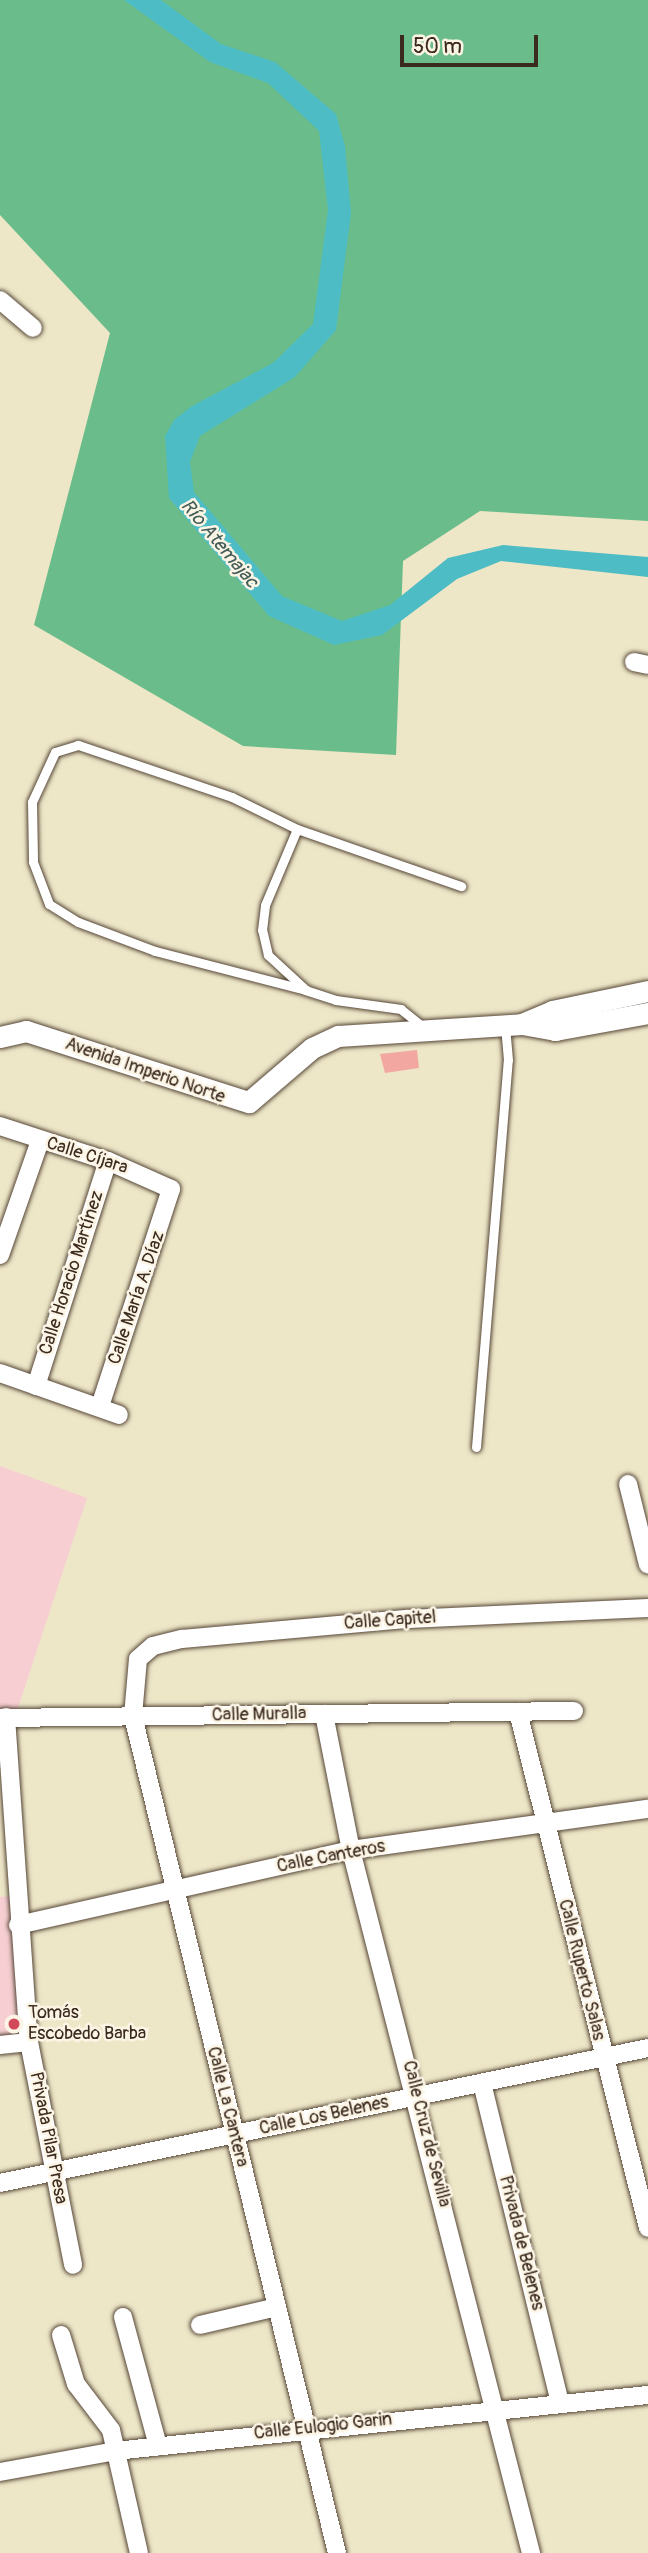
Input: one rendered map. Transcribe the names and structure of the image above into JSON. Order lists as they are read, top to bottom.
{
  "streets": {
    "street": [
      "Avenida Imperio Norte",
      "Calle Cíjara",
      "Calle Horacio Martínez",
      "Calle María A. Díaz",
      "Calle Capitel",
      "Calle Muralla",
      "Calle Canteros",
      "Calle Ruperto Salas",
      "Calle La Cantera",
      "Calle Los Belenes",
      "Calle Cruz de Sevilla",
      "Privada Pilar Presa",
      "Privada de Belenes",
      "Calle Eulogio Garin"
    ]
  },
  "crossings": [
    ["Calle Cíjara", "Calle Horacio Martínez"],
    ["Calle Cíjara", "Calle María A. Díaz"],
    ["Calle Capitel", "Calle La Cantera"],
    ["Calle Muralla", "Calle Ruperto Salas"],
    ["Calle Muralla", "Calle La Cantera"],
    ["Calle Muralla", "Calle Cruz de Sevilla"],
    ["Calle Muralla", "Privada Pilar Presa"],
    ["Calle Canteros", "Calle Ruperto Salas"],
    ["Calle Canteros", "Calle La Cantera"],
    ["Calle Canteros", "Calle Cruz de Sevilla"],
    ["Calle Canteros", "Privada Pilar Presa"],
    ["Calle Ruperto Salas", "Calle Los Belenes"],
    ["Calle La Cantera", "Calle Los Belenes"],
    ["Calle La Cantera", "Calle Eulogio Garin"],
    ["Calle Los Belenes", "Calle Cruz de Sevilla"],
    ["Calle Los Belenes", "Privada Pilar Presa"],
    ["Calle Los Belenes", "Privada de Belenes"],
    ["Calle Cruz de Sevilla", "Calle Eulogio Garin"],
    ["Privada de Belenes", "Calle Eulogio Garin"]
  ],
  "water": ["Río Atemajac"],
  "places": ["Tomás Escobedo Barba"],
  "scale_bar": "50 m"
}
